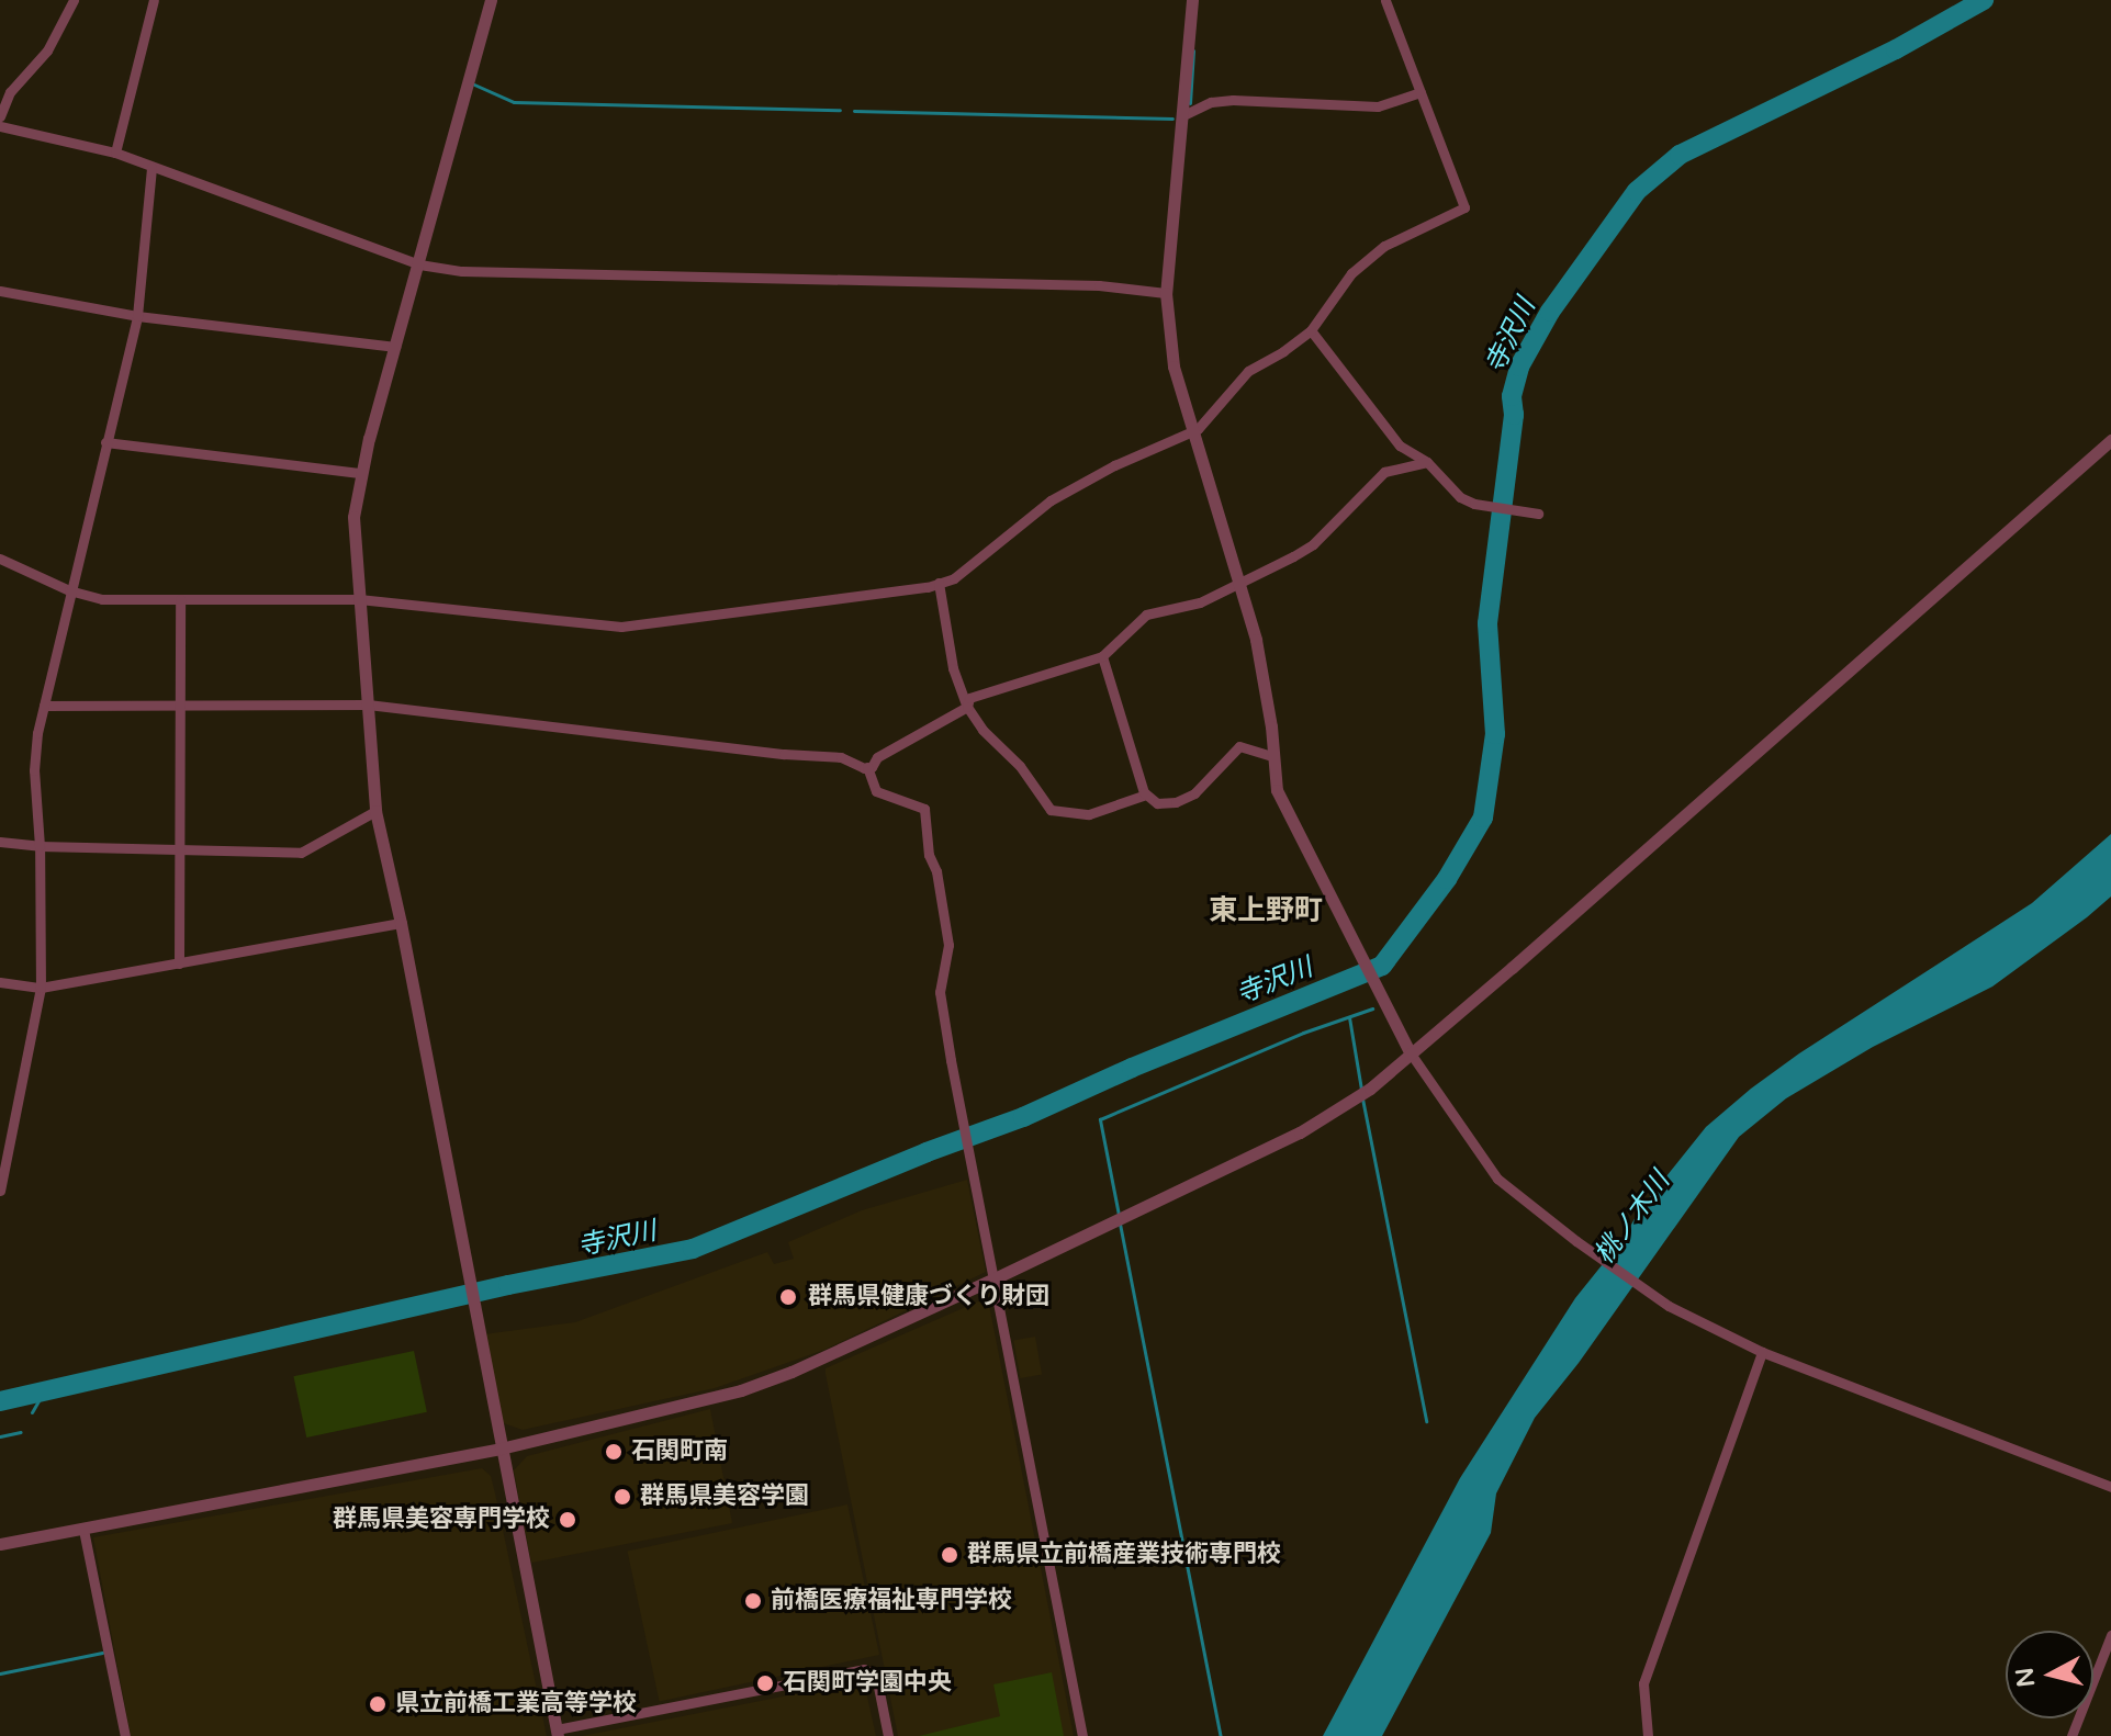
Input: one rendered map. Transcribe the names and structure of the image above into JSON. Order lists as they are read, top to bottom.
{
  "districts": ["東上野町"],
  "water": ["寺沢川", "桃ノ木川"],
  "places": [
    "群馬県健康づくり財団",
    "石関町南",
    "群馬県美容学園",
    "群馬県美容専門学校",
    "群馬県立前橋産業技術専門校",
    "前橋医療福祉専門学校",
    "石関町学園中央",
    "県立前橋工業高等学校"
  ],
  "north": "left"
}
